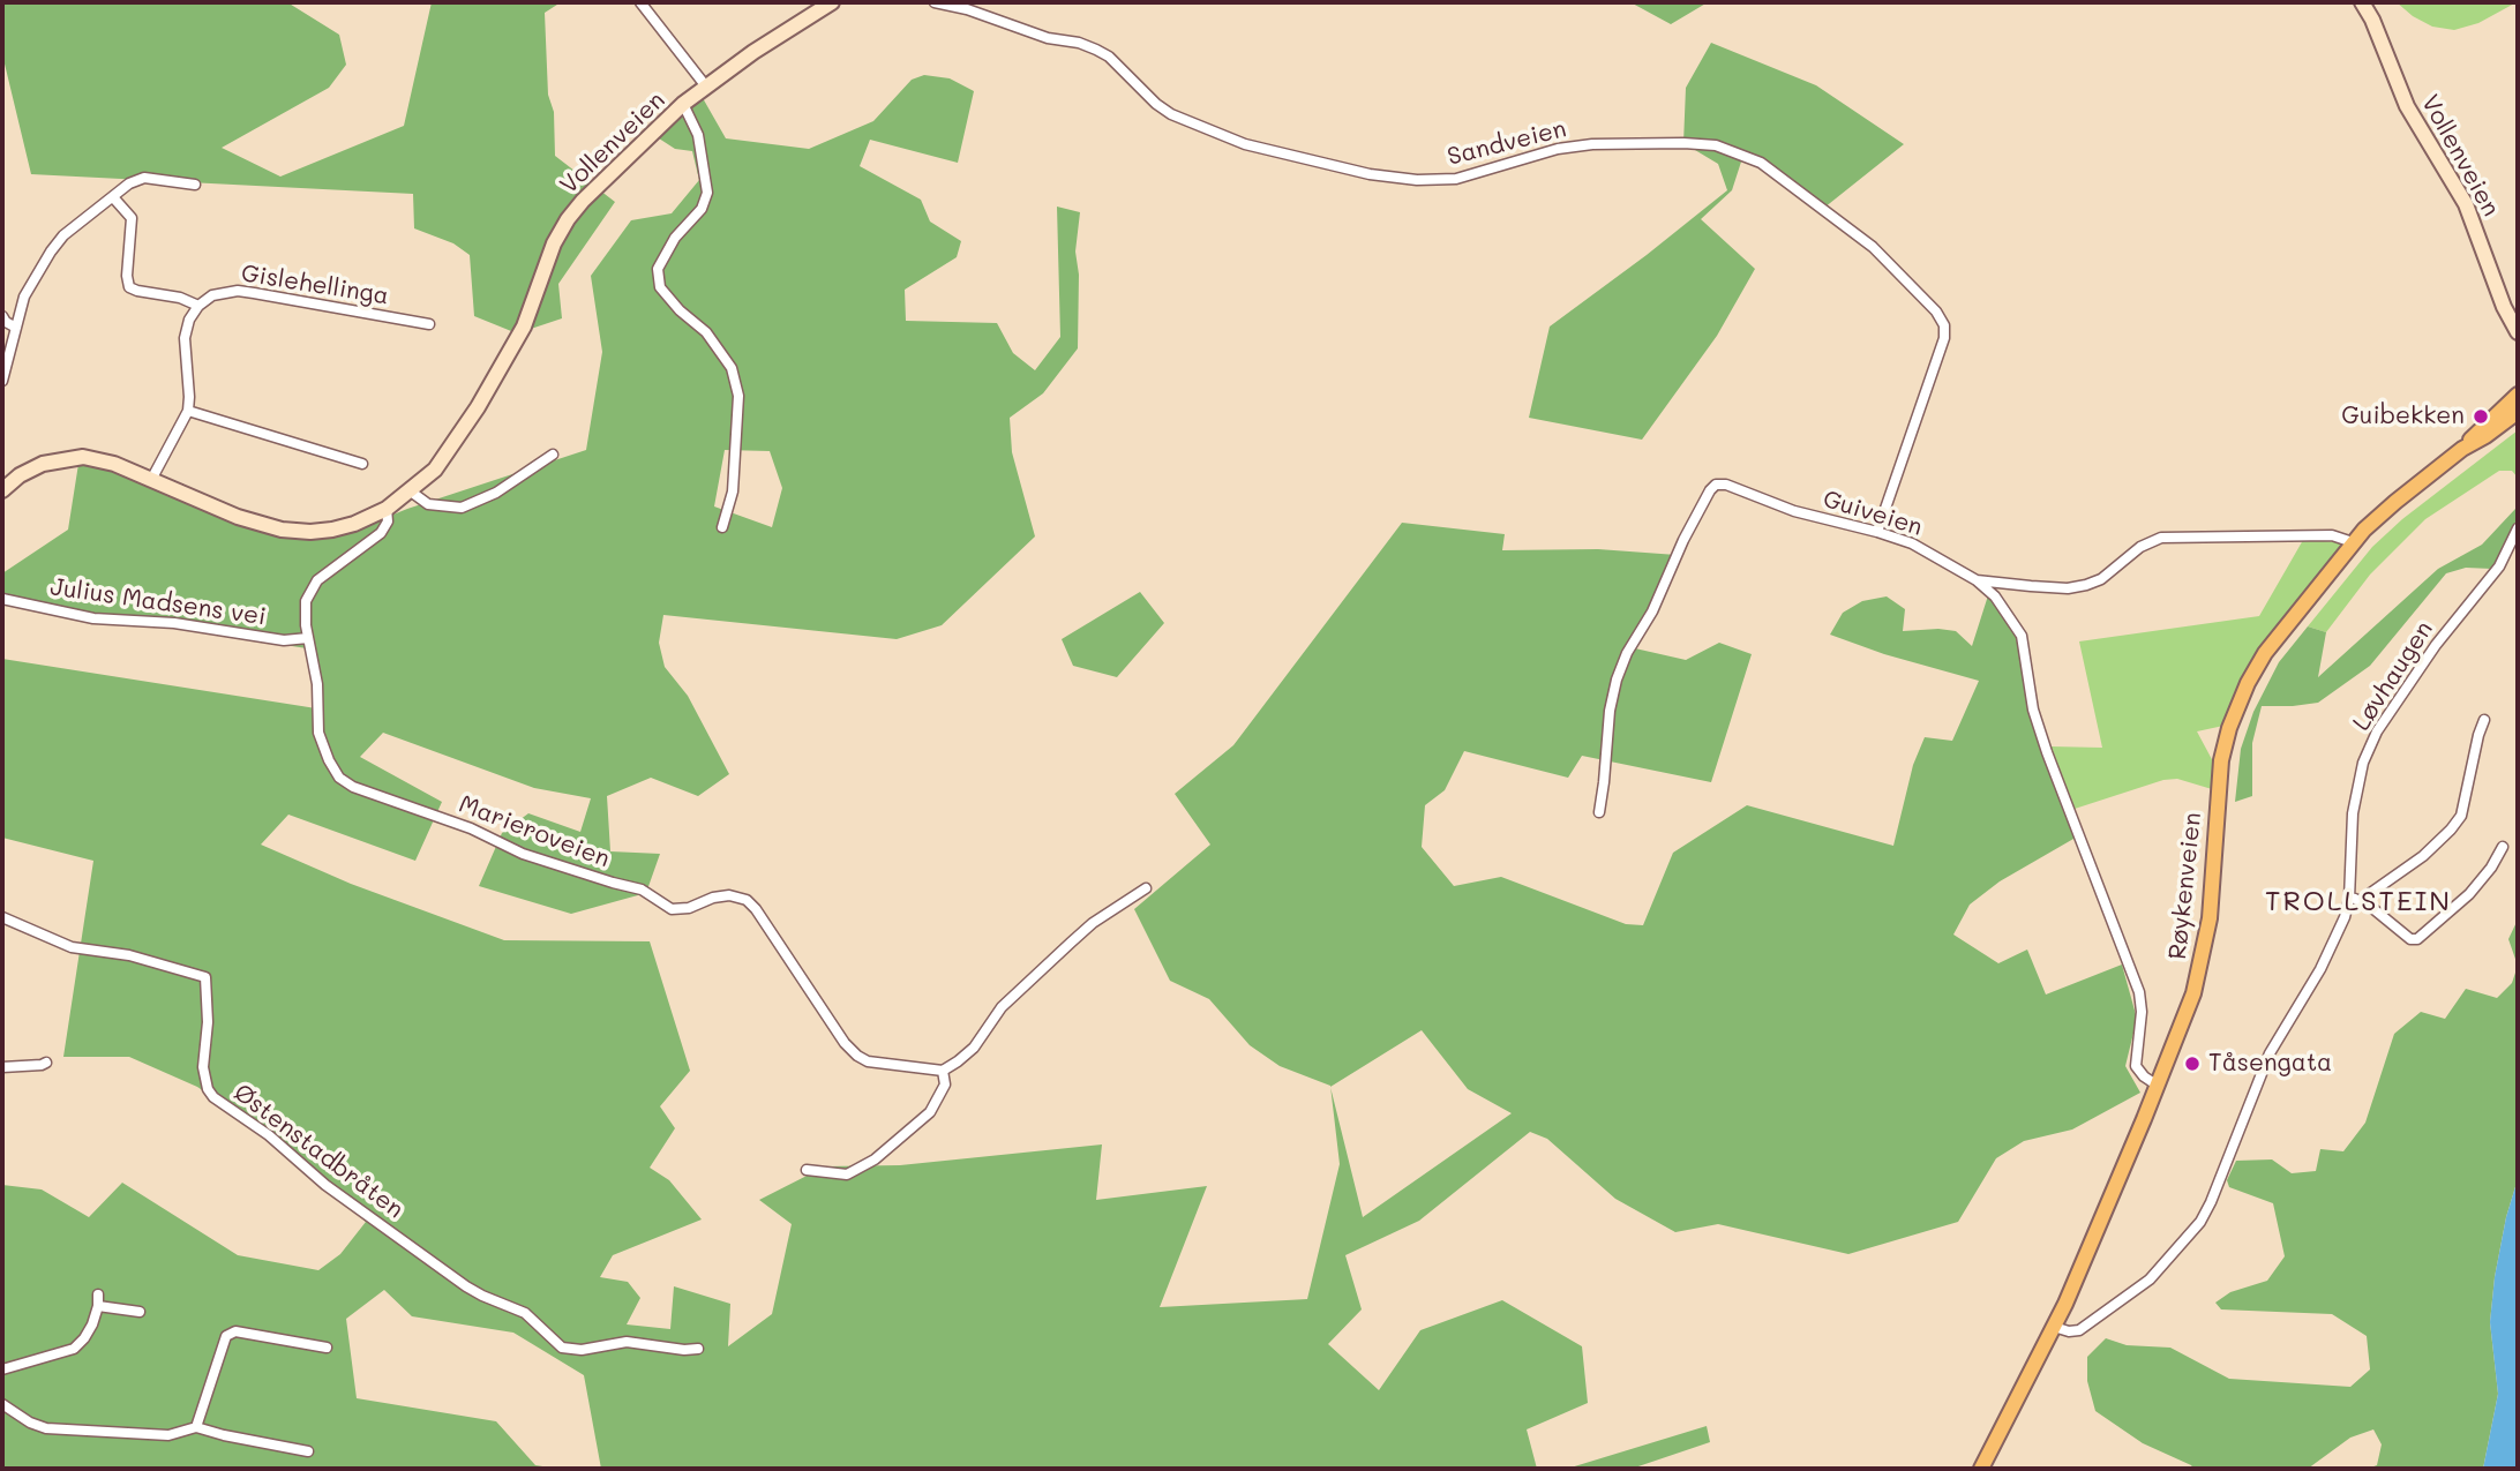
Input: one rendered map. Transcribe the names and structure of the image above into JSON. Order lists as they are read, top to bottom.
{
  "streets": {
    "main road": ["Vollenveien", "Røykenveien"],
    "street": [
      "Sandveien",
      "Gislehellinga",
      "Guiveien",
      "Julius Madsens vei",
      "Løvhaugen",
      "Marieroveien",
      "Østenstadbråten"
    ]
  },
  "crossings": [
    ["Vollenveien", "Marieroveien"],
    ["Sandveien", "Guiveien"],
    ["Guiveien", "Røykenveien"],
    ["Julius Madsens vei", "Marieroveien"],
    ["Løvhaugen", "Røykenveien"]
  ],
  "districts": ["TROLLSTEIN"],
  "places": ["Guibekken", "Tåsengata"]
}
